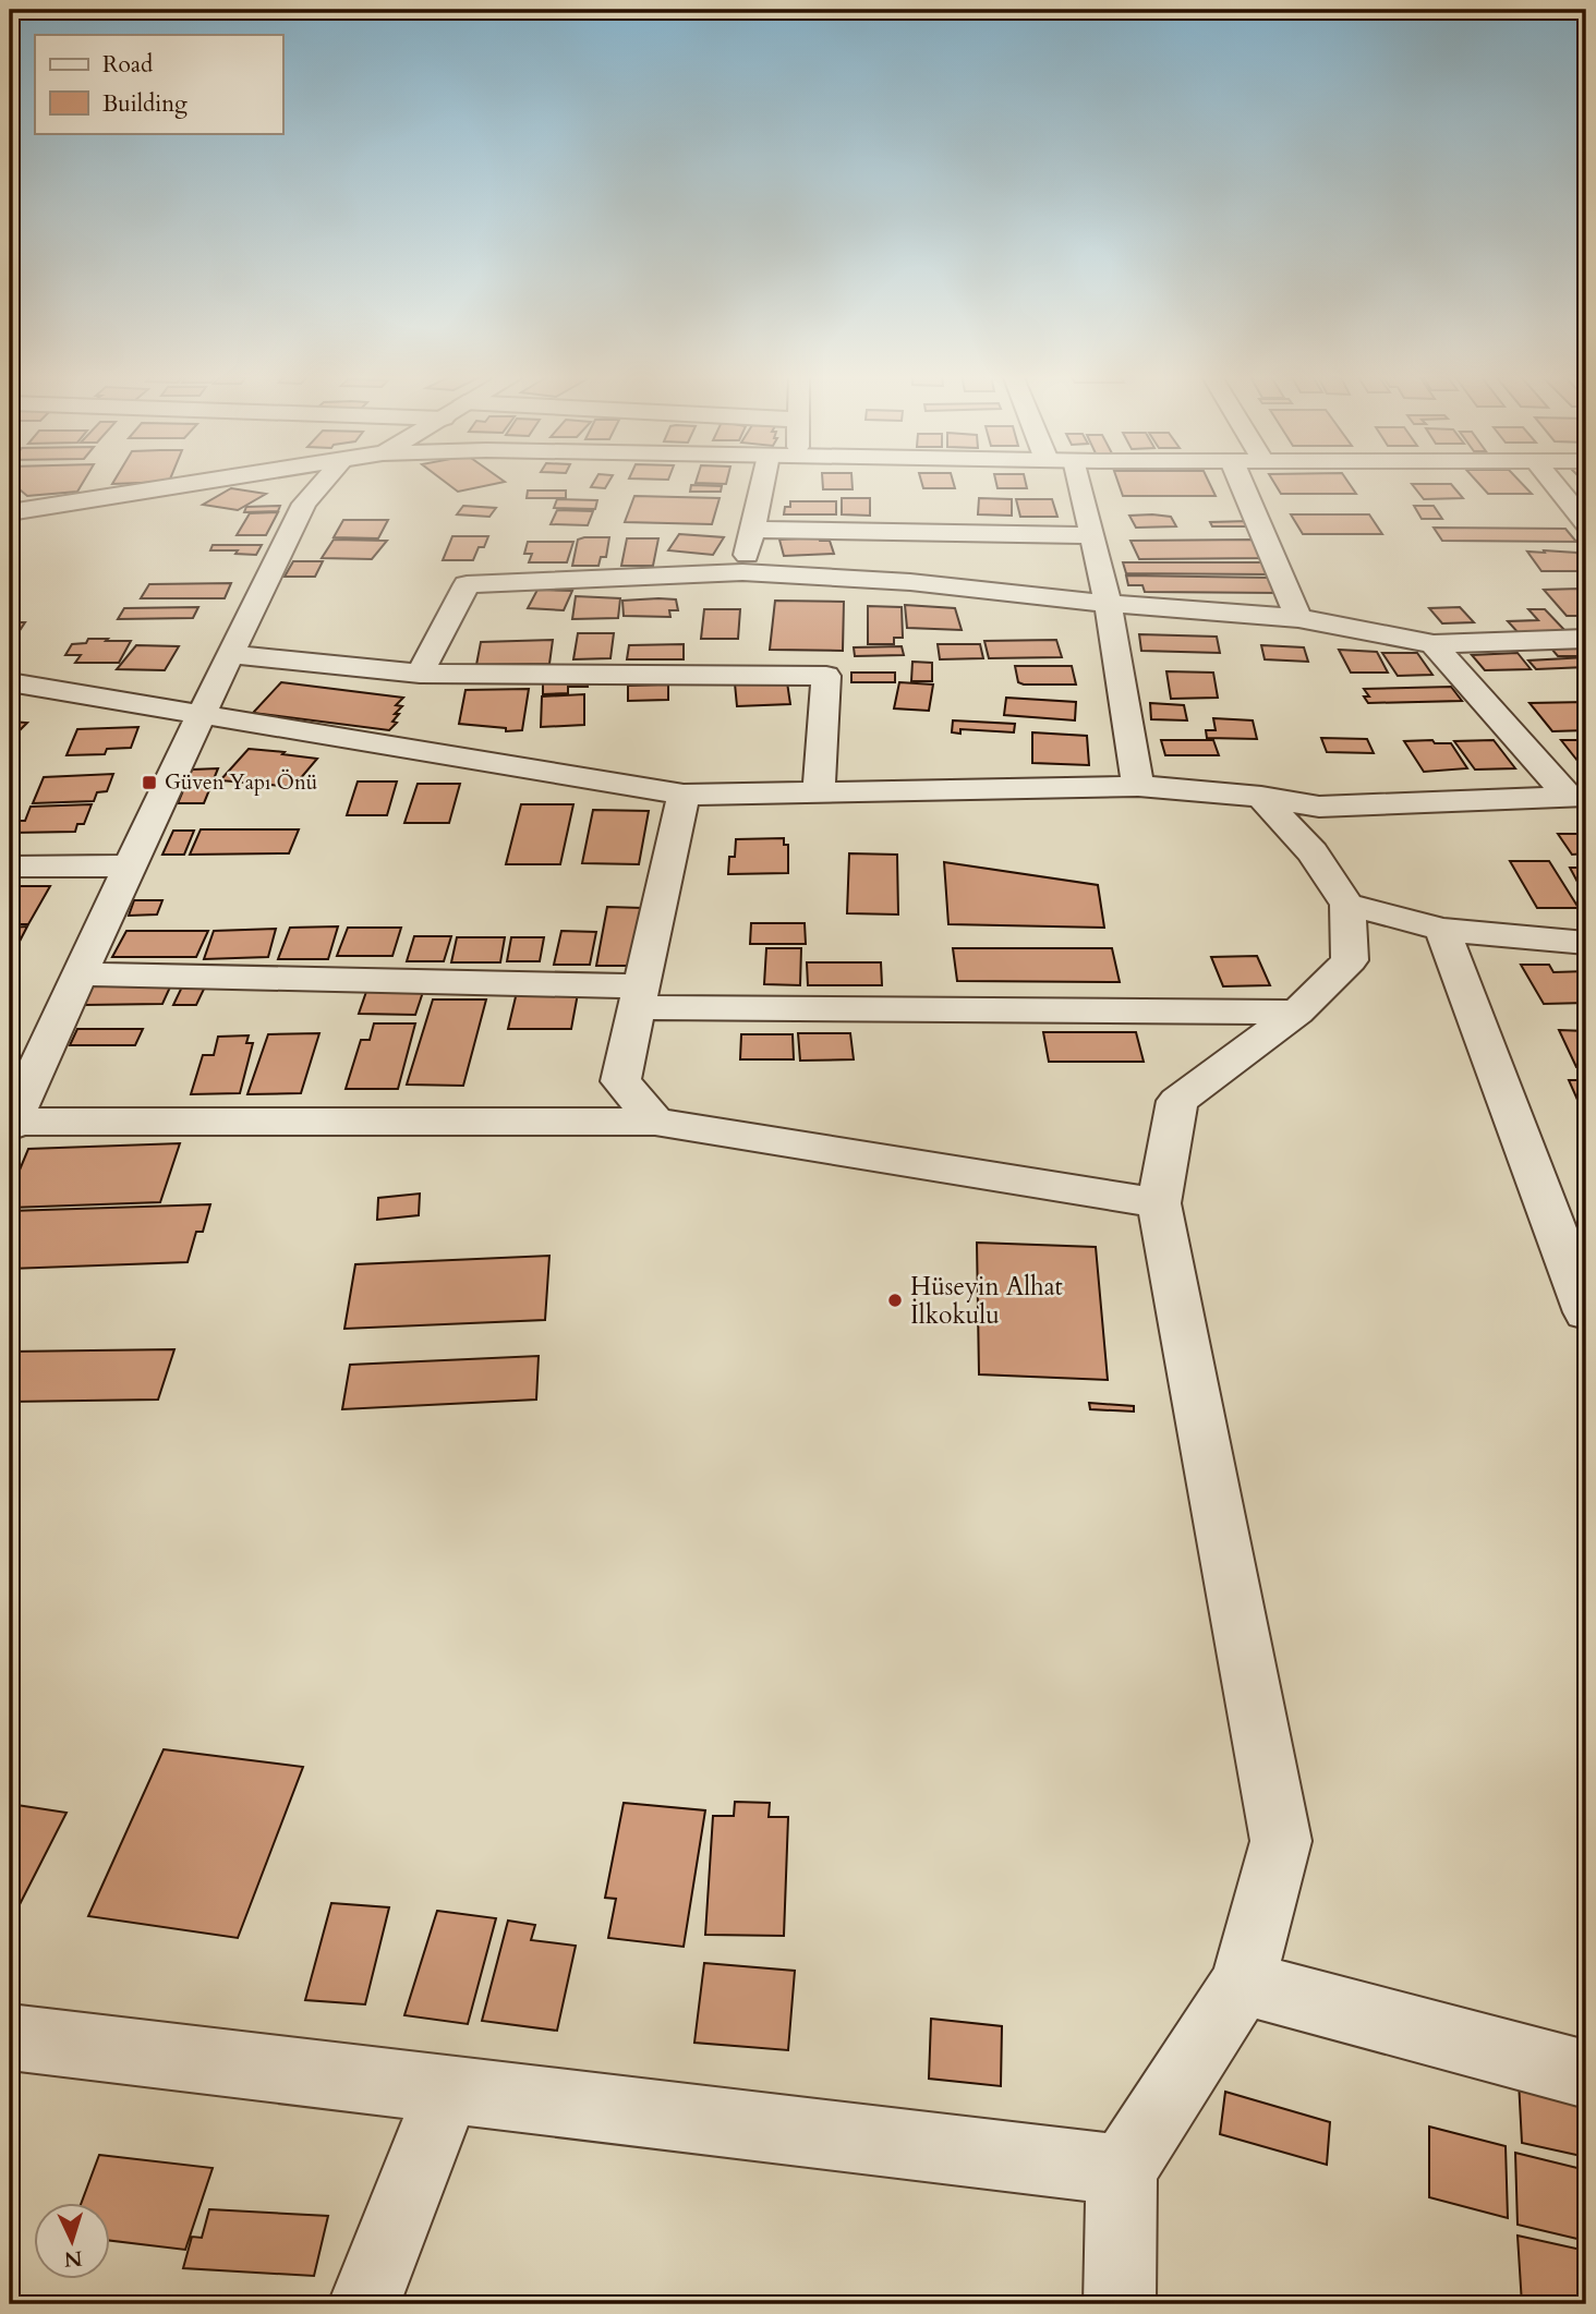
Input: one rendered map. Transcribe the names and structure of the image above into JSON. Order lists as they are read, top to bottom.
{
  "places": {
    "transit": ["Güven Yapı Önü"],
    "other": ["Hüseyin Alhat İlkokulu"]
  },
  "legend": ["Road", "Building"],
  "north": "bottom"
}
